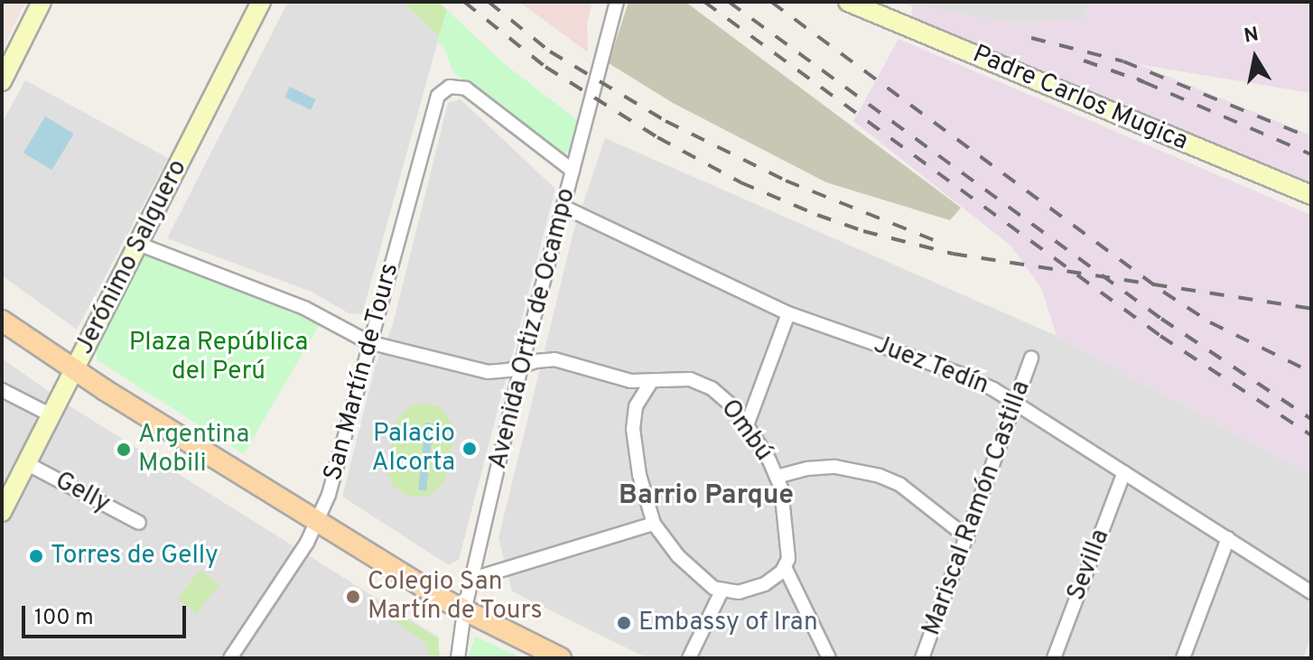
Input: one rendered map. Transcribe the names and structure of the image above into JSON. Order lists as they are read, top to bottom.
{
  "streets": {
    "street": [
      "Padre Carlos Mugica",
      "Jerónimo Salguero",
      "Avenida Ortiz de Ocampo",
      "Juez Tedín",
      "San Martín de Tours",
      "Ombú",
      "Gelly",
      "Mariscal Ramón Castilla",
      "Sevilla"
    ]
  },
  "crossings": [
    ["Jerónimo Salguero", "Ombú"],
    ["Jerónimo Salguero", "Gelly"],
    ["Avenida Ortiz de Ocampo", "Juez Tedín"],
    ["Avenida Ortiz de Ocampo", "San Martín de Tours"],
    ["Avenida Ortiz de Ocampo", "Ombú"],
    ["Juez Tedín", "Mariscal Ramón Castilla"],
    ["Juez Tedín", "Sevilla"],
    ["San Martín de Tours", "Ombú"]
  ],
  "districts": ["Barrio Parque"],
  "parks": ["Plaza República del Perú"],
  "places": [
    "Palacio Alcorta",
    "Argentina Mobili",
    "Torres de Gelly",
    "Colegio San Martín de Tours",
    "Embassy of Iran"
  ],
  "scale_bar": "100 m",
  "north": "top"
}
